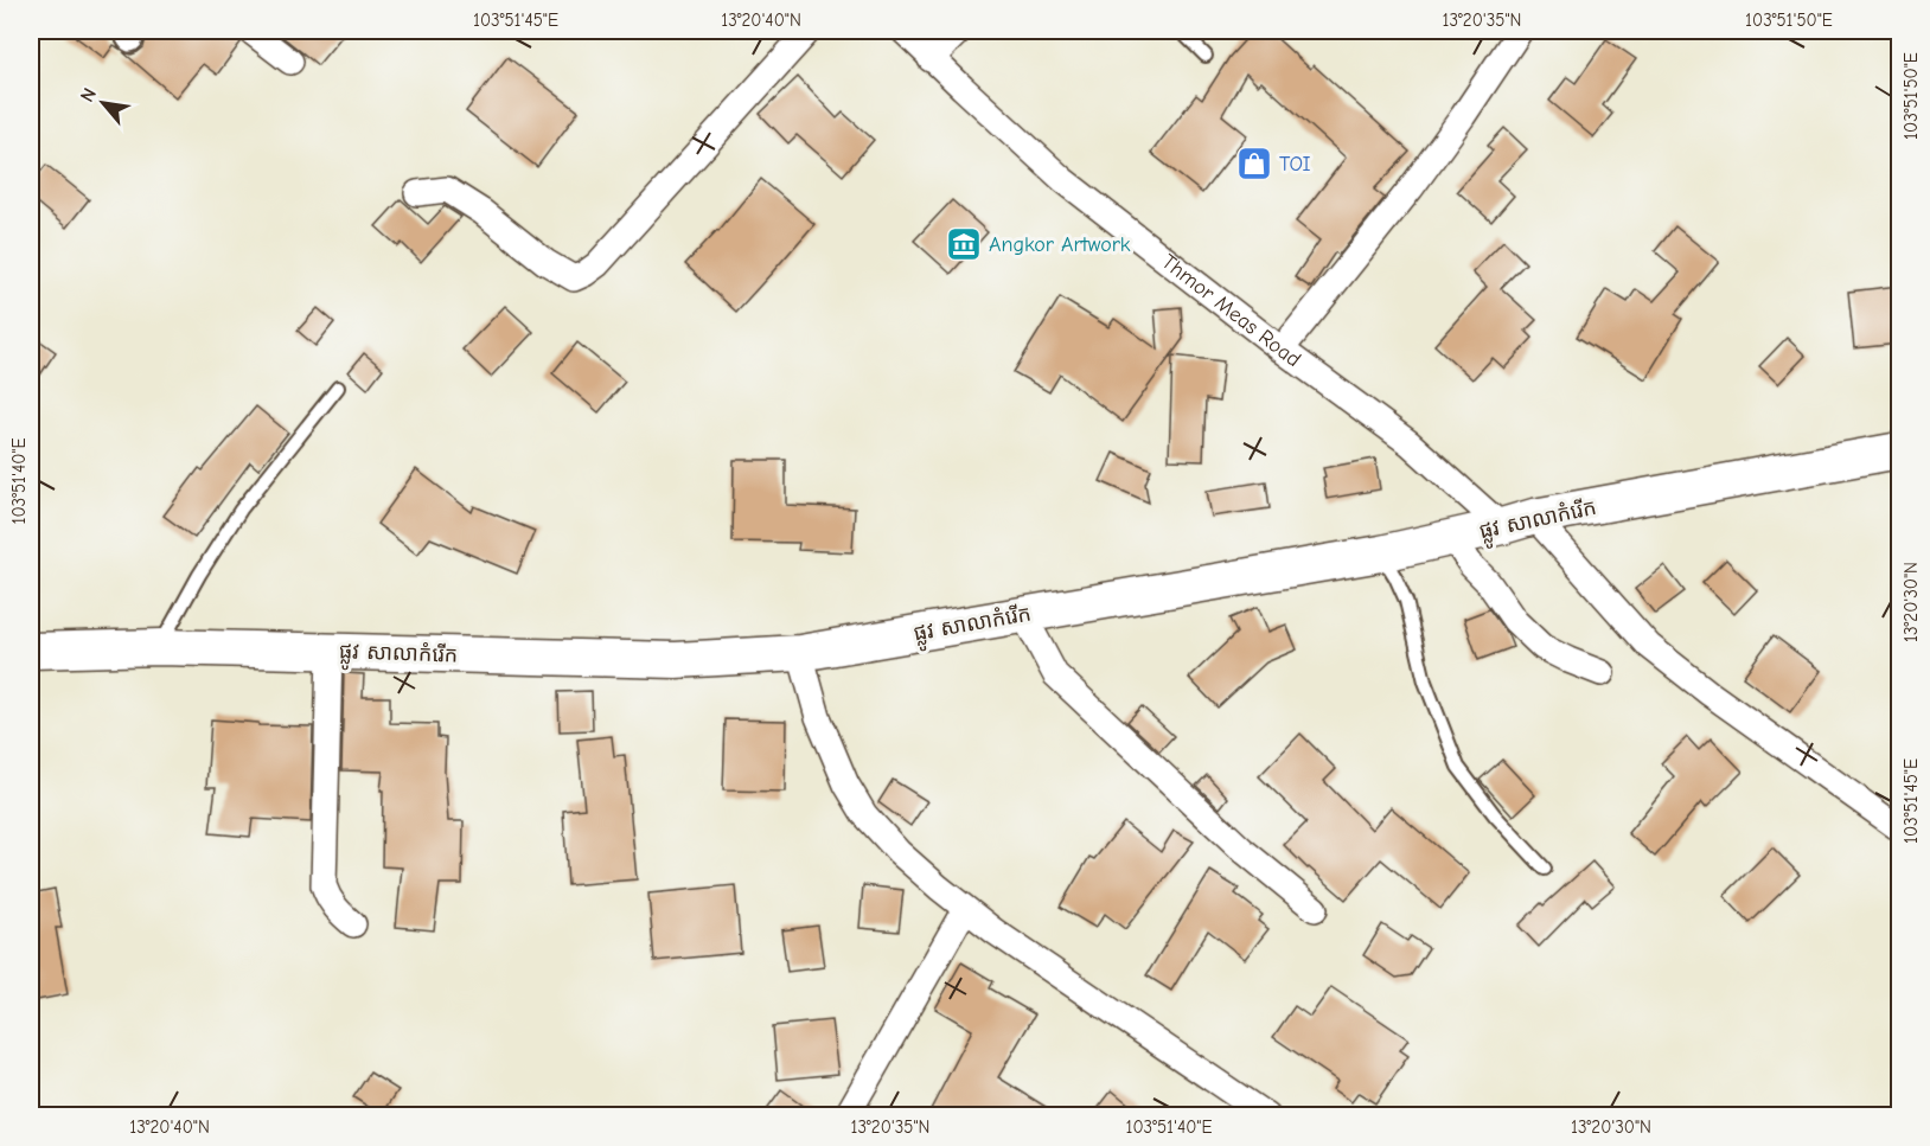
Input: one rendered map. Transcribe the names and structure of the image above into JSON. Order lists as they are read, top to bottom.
{
  "streets": {
    "street": ["Thmor Meas Road", "ផ្លូវ សាលាកំរើក"]
  },
  "crossings": [
    ["Thmor Meas Road", "ផ្លូវ សាលាកំរើក"]
  ],
  "places": {
    "shop": ["TOI"],
    "museum": ["Angkor Artwork"]
  },
  "north": "top left",
  "coordinates": [
    "103°51'45\"E",
    "13°20'40\"N",
    "13°20'35\"N",
    "103°51'50\"E",
    "103°51'40\"E",
    "13°20'30\"N"
  ]
}
